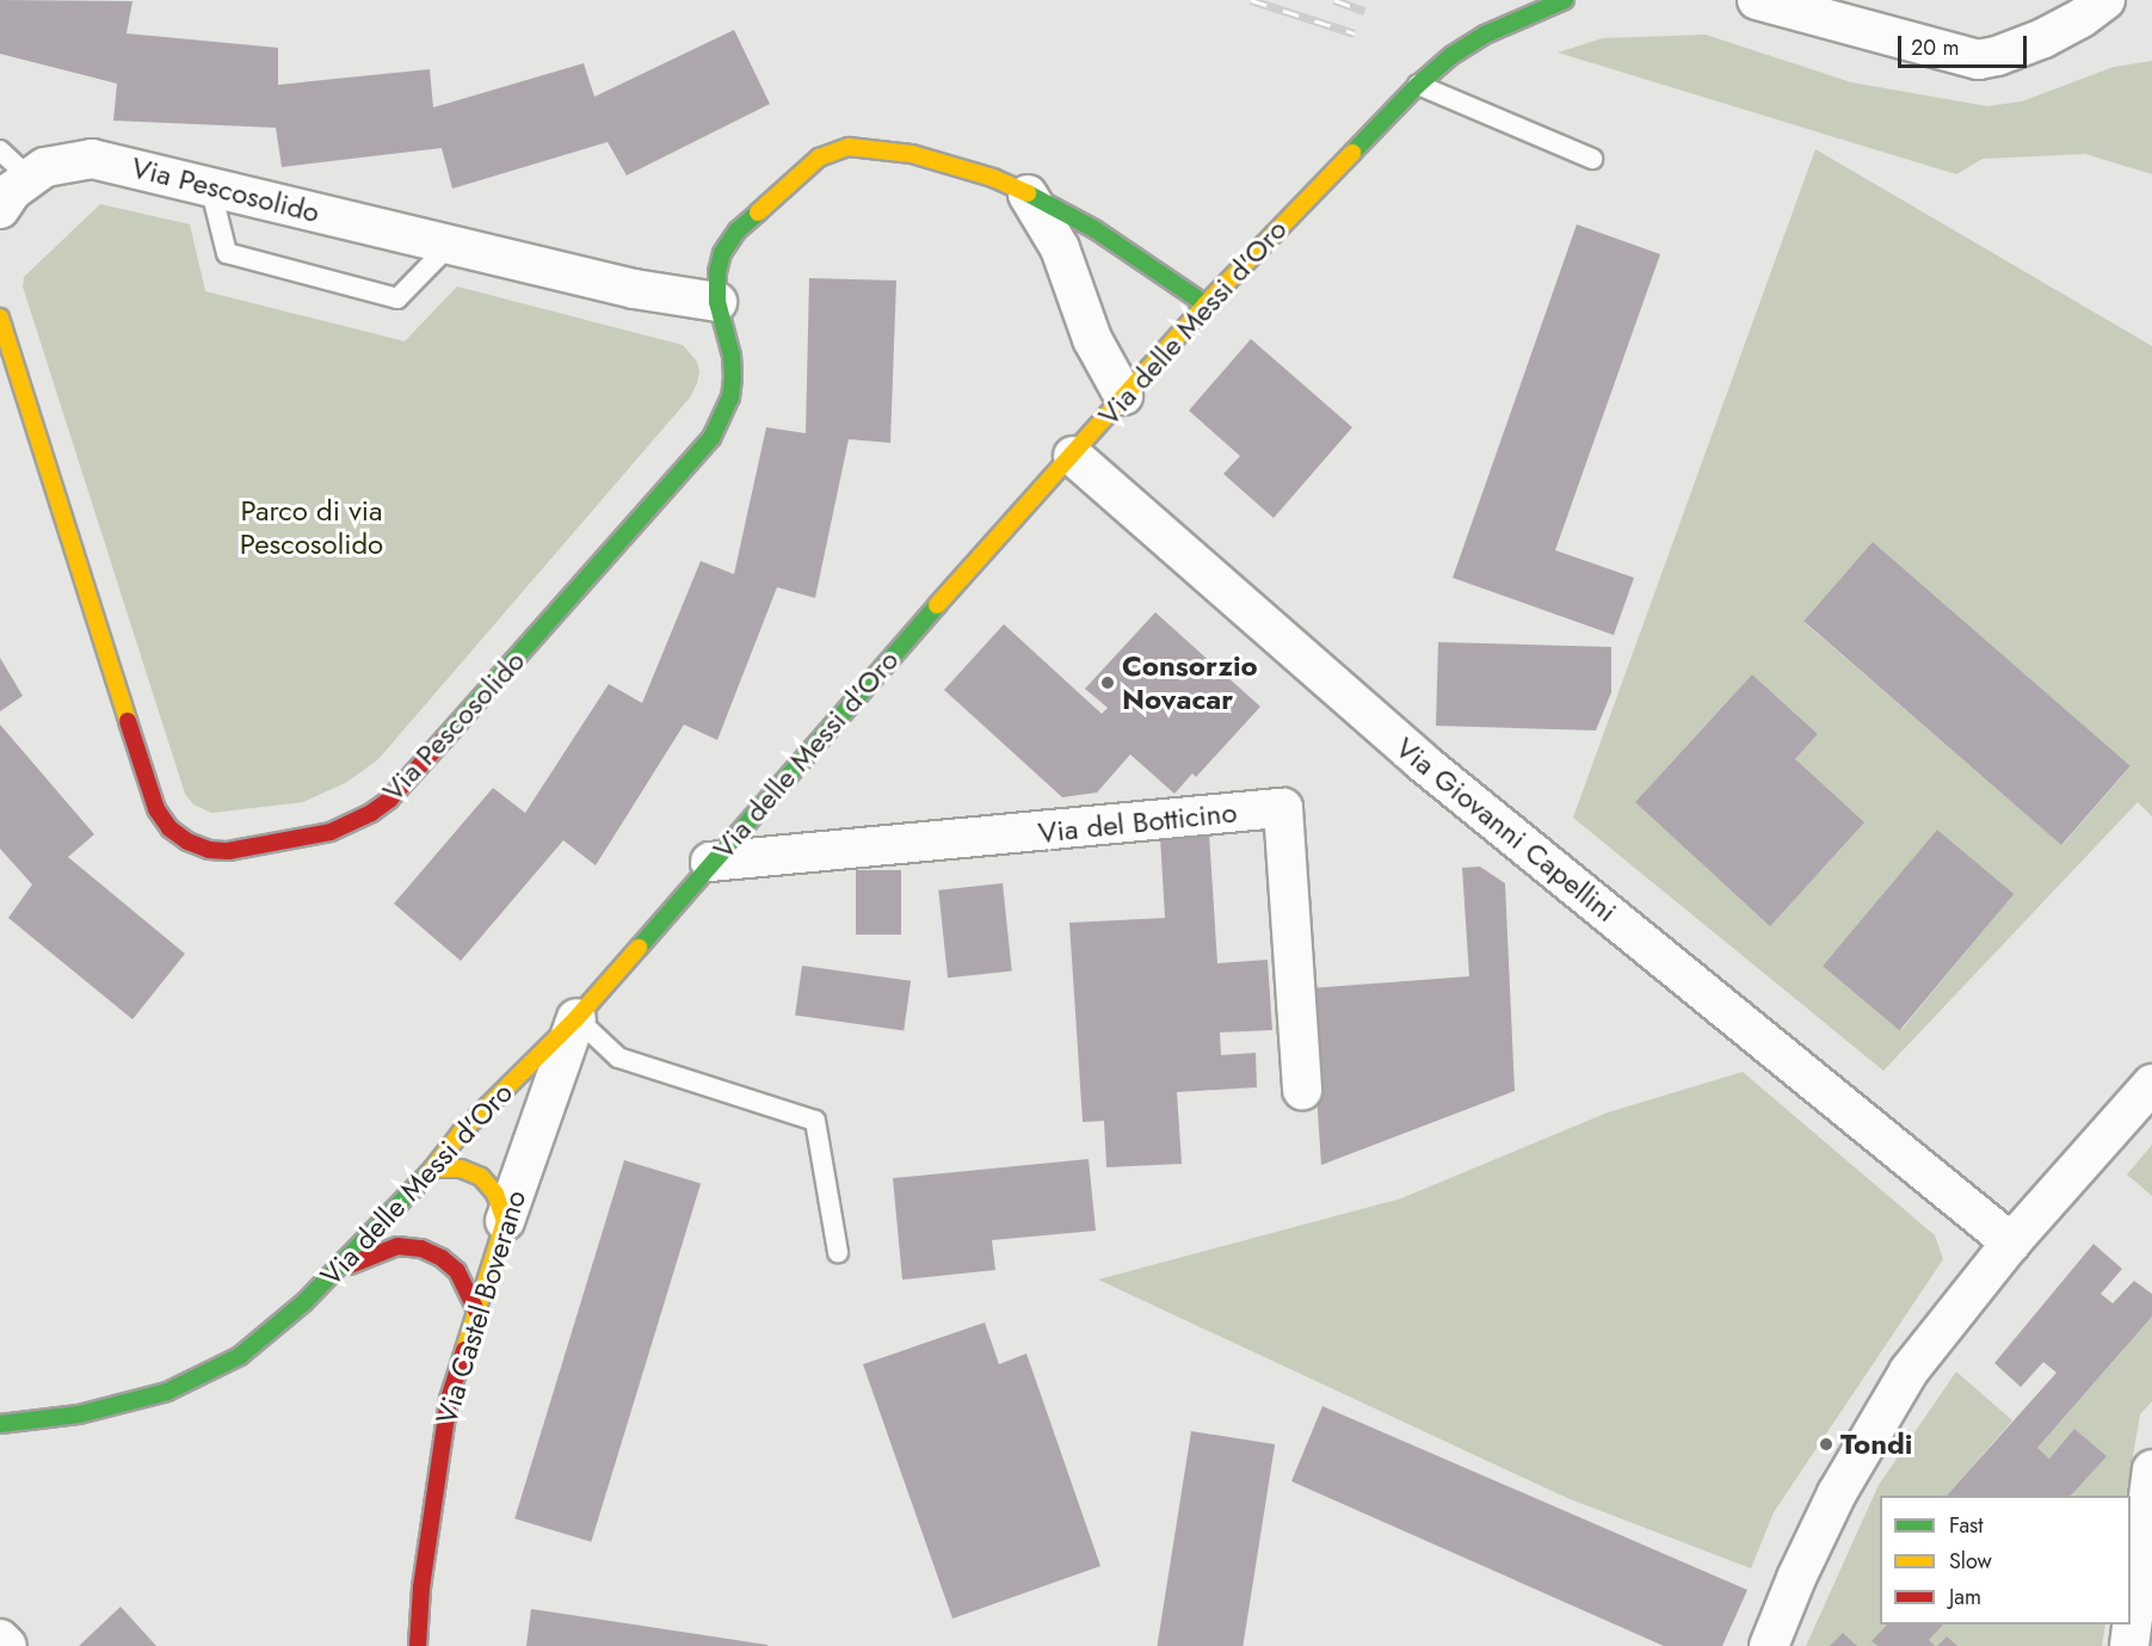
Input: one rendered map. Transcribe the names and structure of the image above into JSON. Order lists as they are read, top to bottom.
{
  "streets": {
    "street": [
      "Via Pescosolido",
      "Via delle Messi d'Oro",
      "Via del Botticino",
      "Via Giovanni Capellini",
      "Via Castel Boverano"
    ]
  },
  "crossings": [
    ["Via Pescosolido", "Via delle Messi d'Oro"],
    ["Via delle Messi d'Oro", "Via del Botticino"],
    ["Via delle Messi d'Oro", "Via Giovanni Capellini"],
    ["Via delle Messi d'Oro", "Via Castel Boverano"]
  ],
  "parks": ["Parco di via Pescosolido"],
  "places": ["Consorzio Novacar", "Tondi"],
  "legend": ["Fast", "Slow", "Jam"],
  "scale_bar": "20 m"
}
